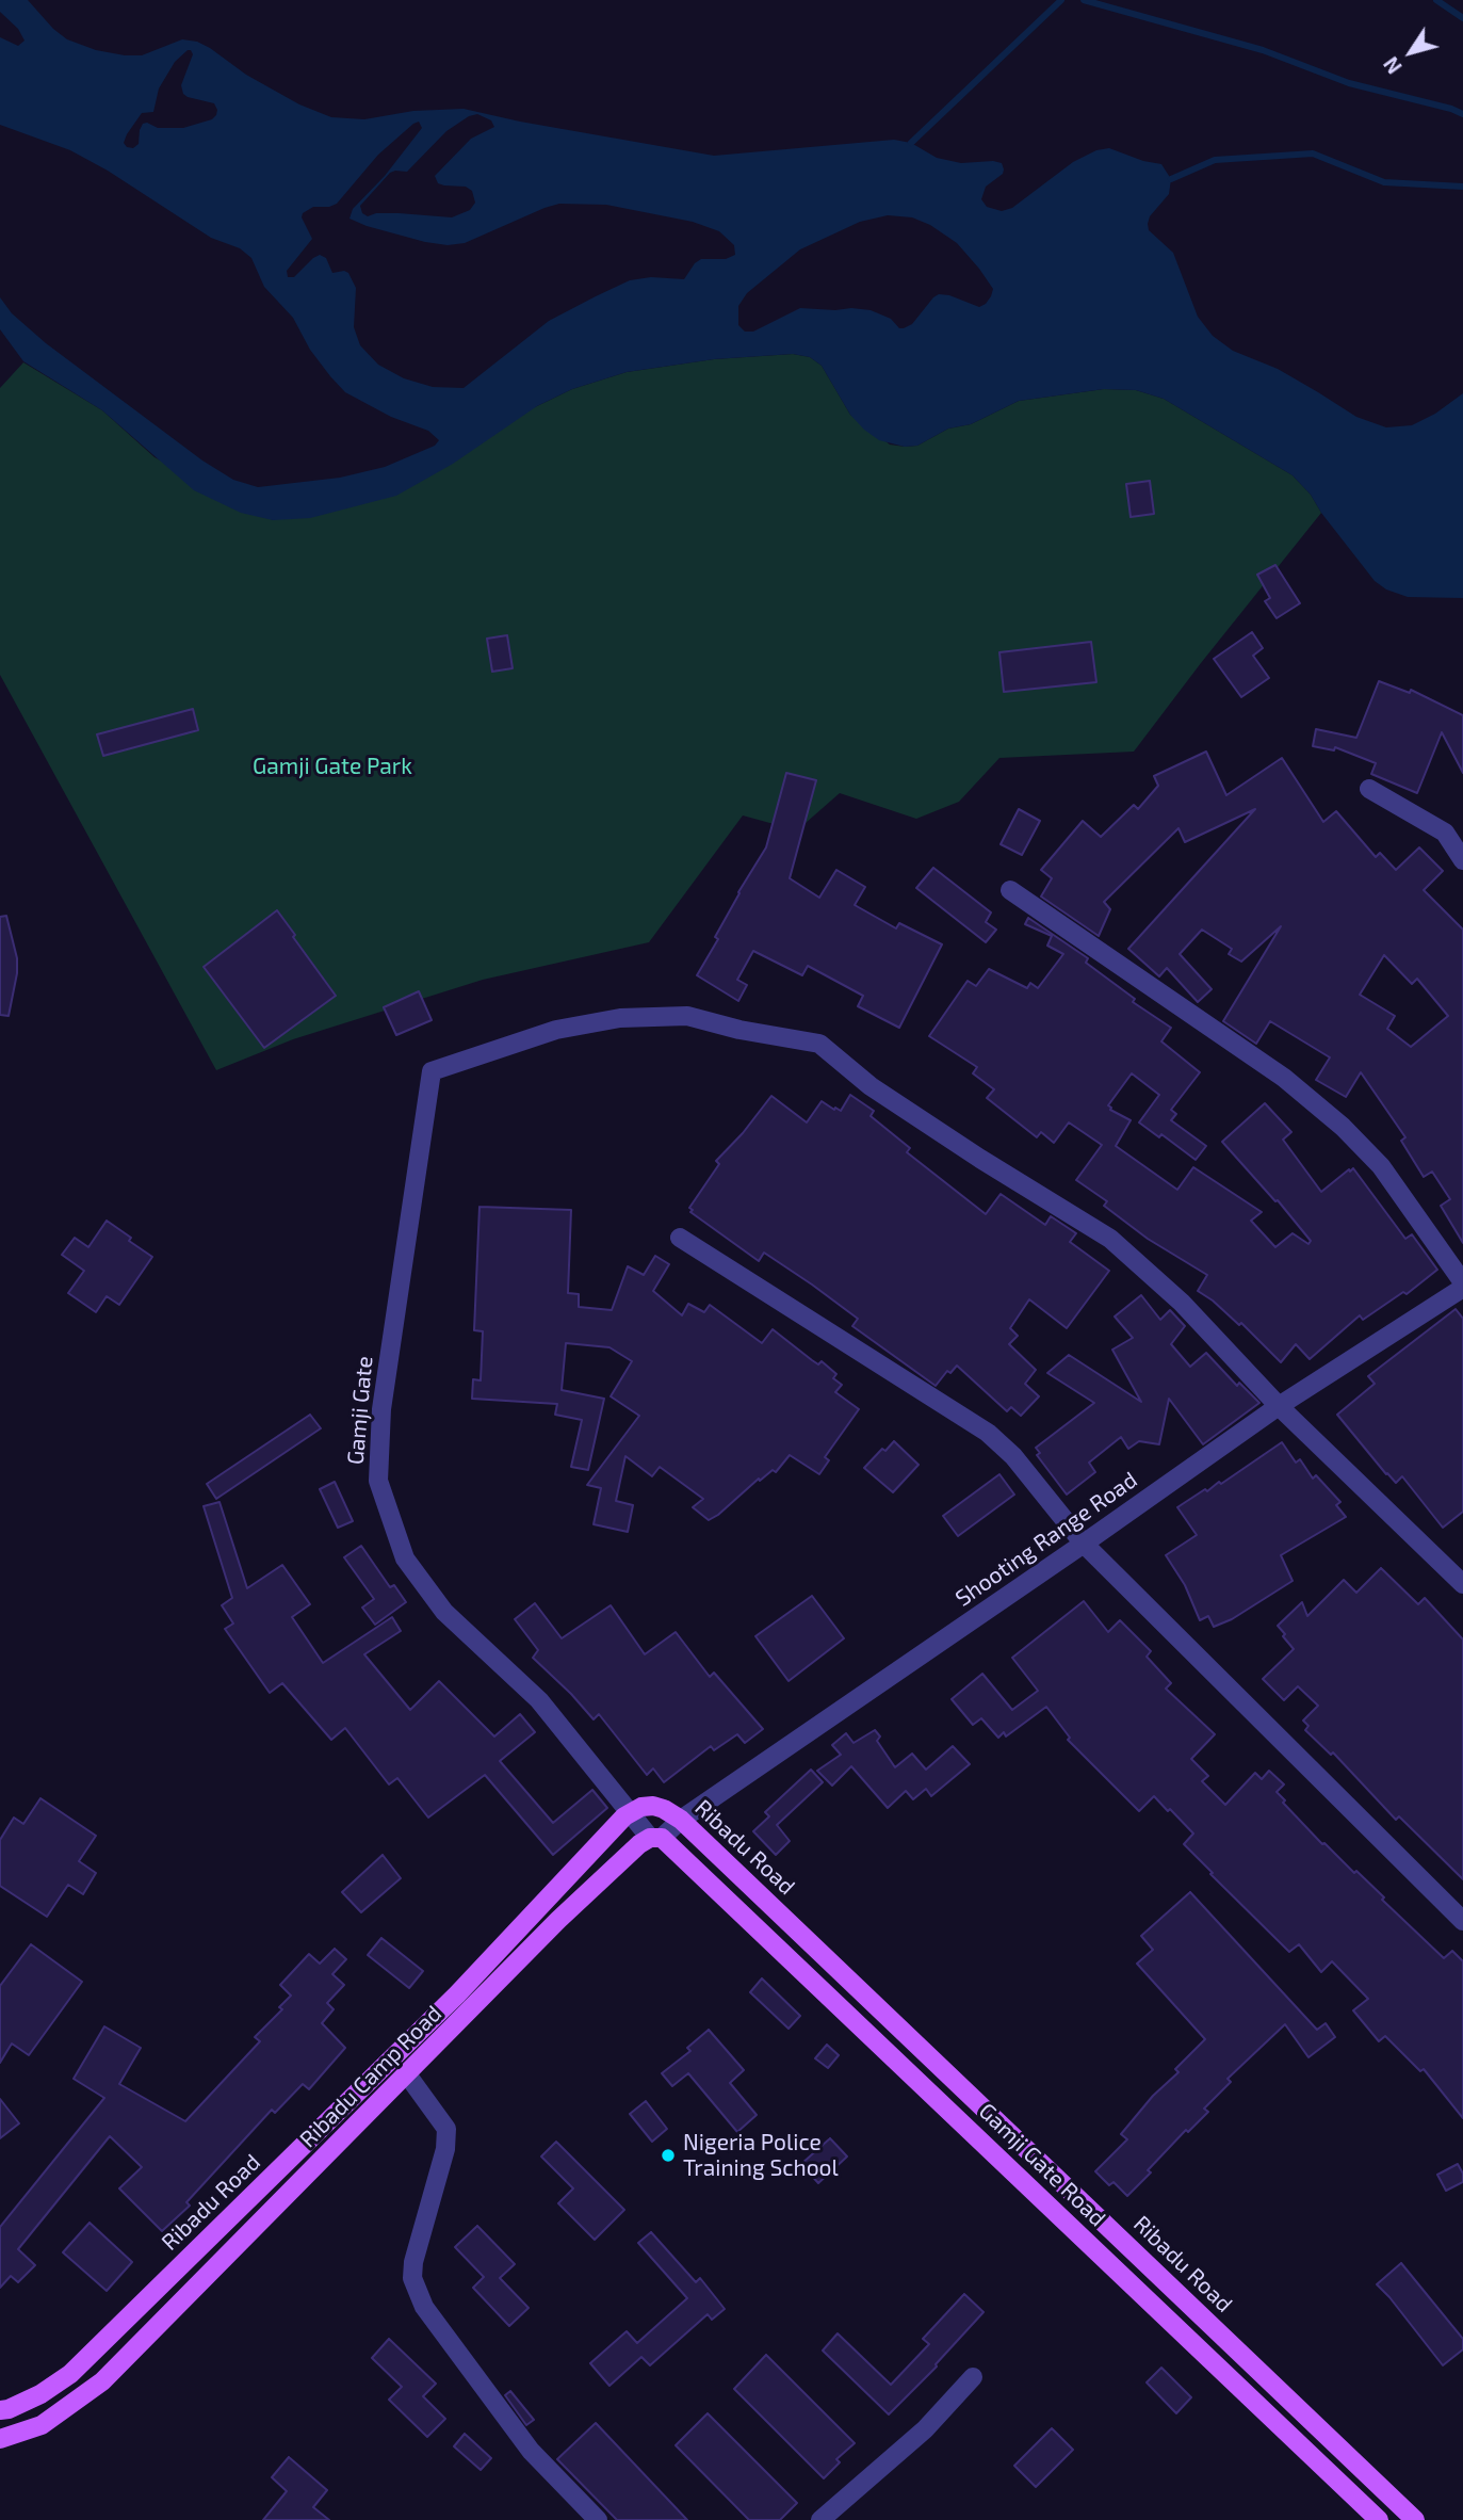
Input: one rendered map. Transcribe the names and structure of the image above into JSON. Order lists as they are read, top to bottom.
{
  "streets": {
    "main road": ["Ribadu Road", "Ribadu Camp Road", "Gamji Gate Road"],
    "street": ["Gamji Gate", "Shooting Range Road"]
  },
  "crossings": [
    ["Gamji Gate", "Shooting Range Road"],
    ["Gamji Gate", "Ribadu Road"],
    ["Gamji Gate", "Ribadu Camp Road"],
    ["Gamji Gate", "Gamji Gate Road"],
    ["Shooting Range Road", "Ribadu Road"],
    ["Shooting Range Road", "Ribadu Camp Road"],
    ["Shooting Range Road", "Gamji Gate Road"],
    ["Ribadu Camp Road", "Gamji Gate Road"]
  ],
  "parks": ["Gamji Gate Park"],
  "places": ["Nigeria Police Training School"],
  "north": "bottom left"
}
